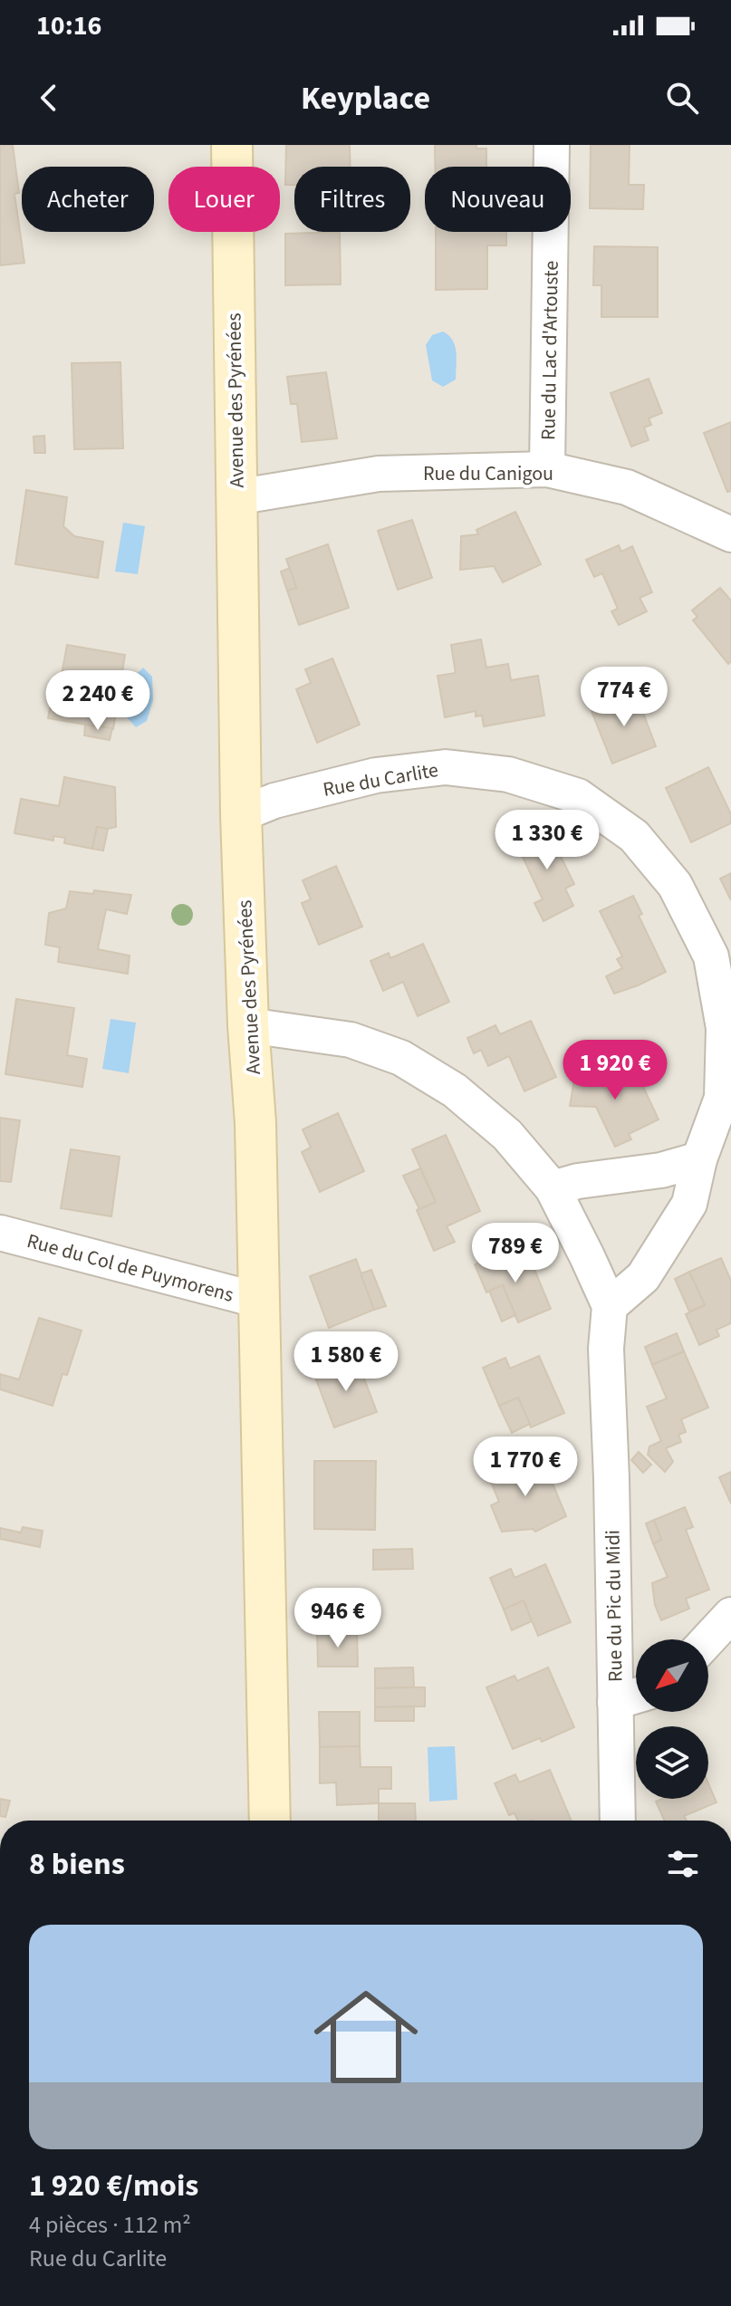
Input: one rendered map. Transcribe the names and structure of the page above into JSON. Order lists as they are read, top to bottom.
{
  "streets": {
    "main road": ["Avenue des Pyrénées"],
    "street": [
      "Rue du Lac d'Artouste",
      "Rue du Canigou",
      "Rue du Carlite",
      "Rue du Col de Puymorens",
      "Rue du Pic du Midi"
    ]
  },
  "crossings": [
    ["Rue du Lac d'Artouste", "Rue du Canigou"],
    ["Avenue des Pyrénées", "Rue du Canigou"],
    ["Avenue des Pyrénées", "Rue du Carlite"],
    ["Avenue des Pyrénées", "Rue du Col de Puymorens"],
    ["Rue du Carlite", "Rue du Pic du Midi"]
  ],
  "north": "bottom left",
  "page": {
    "status": "10:16",
    "header": "Keyplace",
    "chip": [
      "Acheter",
      "Louer",
      "Filtres",
      "Nouveau"
    ],
    "price": [
      "774 €",
      "2 240 €",
      "1 330 €",
      "1 920 €",
      "789 €",
      "1 580 €",
      "1 770 €",
      "946 €"
    ],
    "heading": "8 biens",
    "list": [
      {
        "name": "1 920 €/mois",
        "note": "4 pièces · 112 m² · Rue du Carlite"
      }
    ]
  }
}
